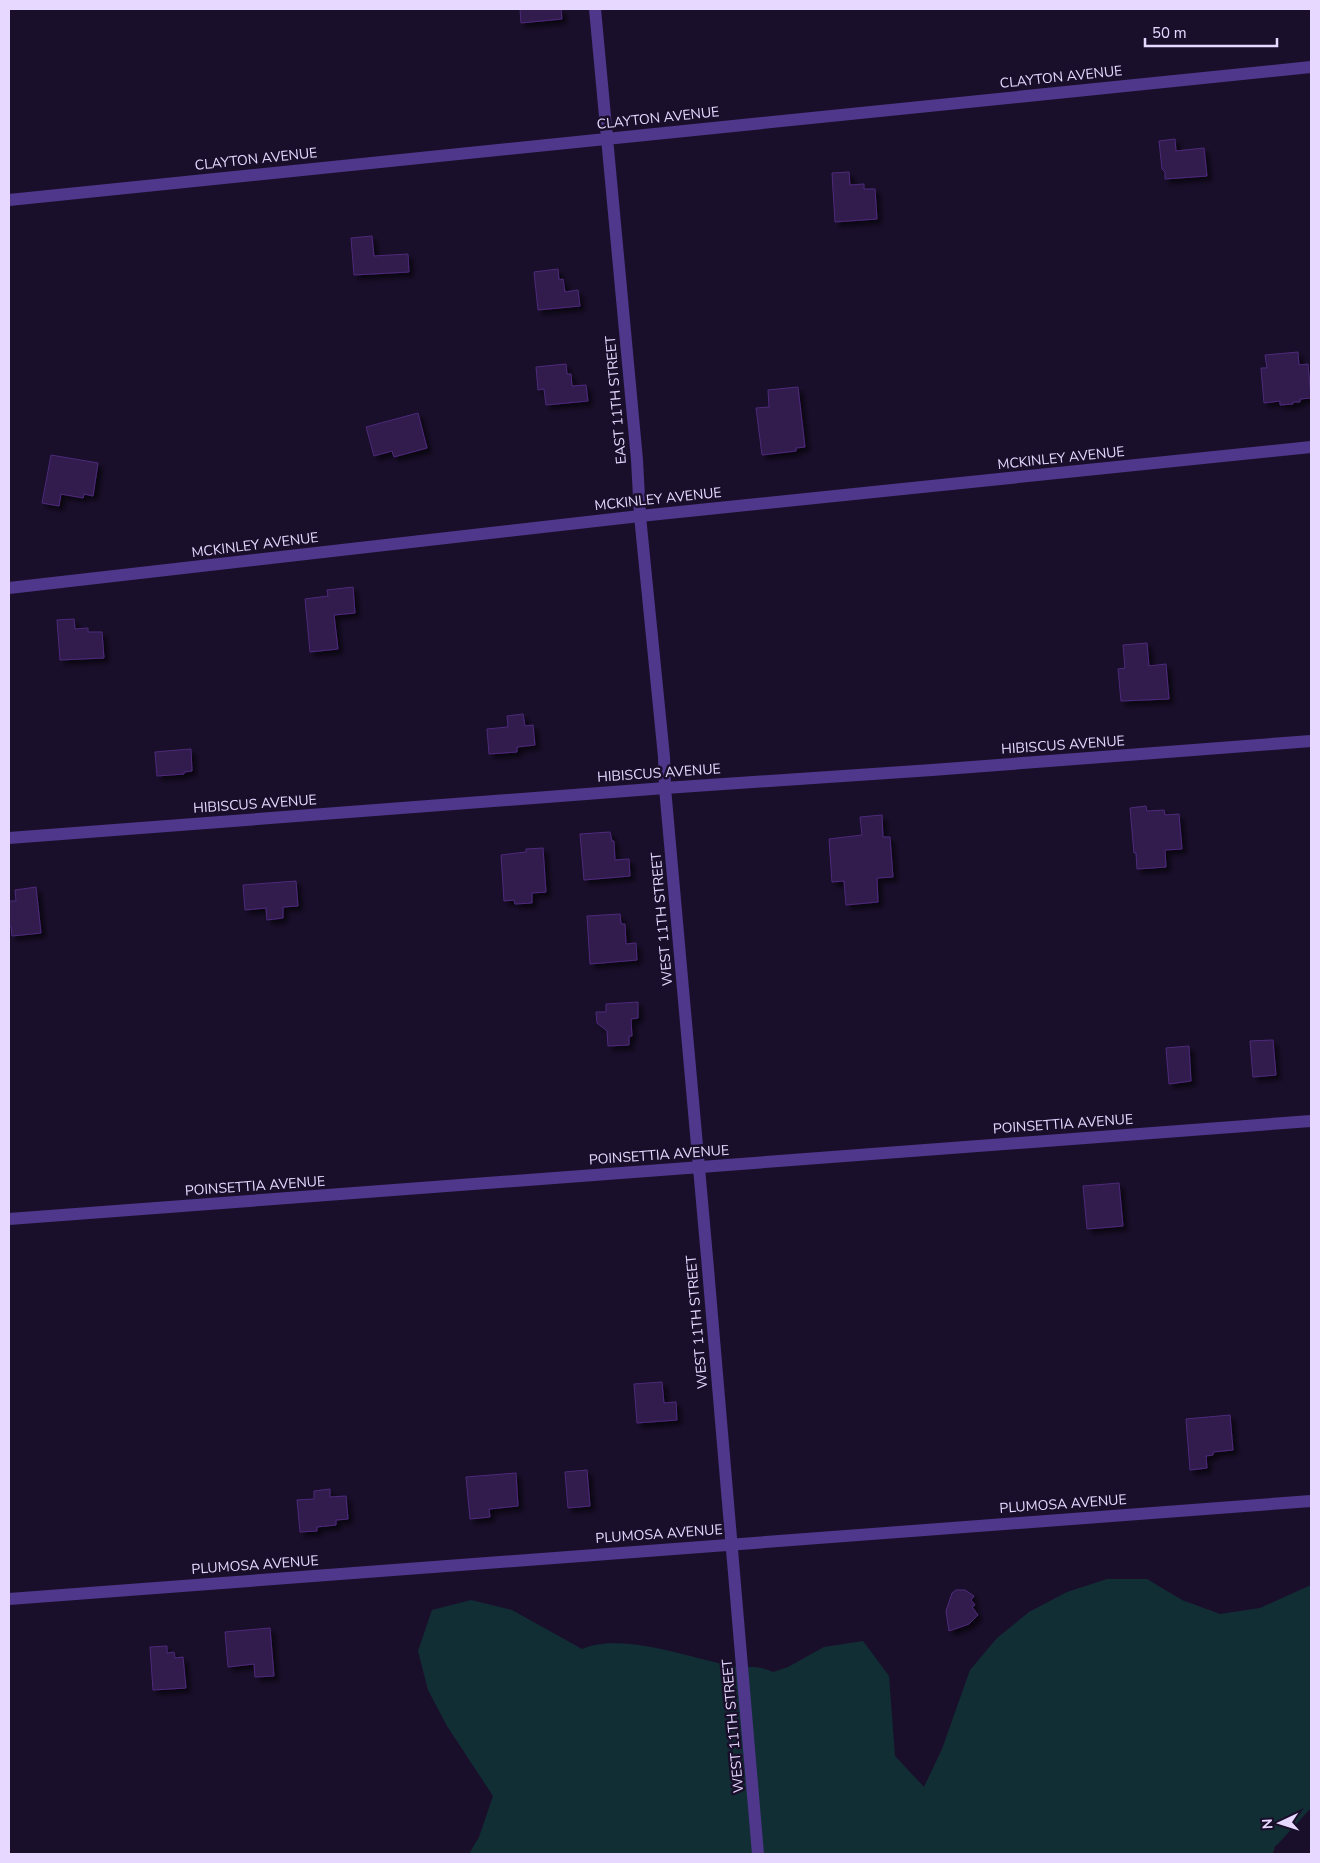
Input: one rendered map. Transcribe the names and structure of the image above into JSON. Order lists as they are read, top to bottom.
{
  "streets": {
    "street": [
      "CLAYTON AVENUE",
      "EAST 11TH STREET",
      "MCKINLEY AVENUE",
      "HIBISCUS AVENUE",
      "WEST 11TH STREET",
      "POINSETTIA AVENUE",
      "PLUMOSA AVENUE"
    ]
  },
  "crossings": [
    ["CLAYTON AVENUE", "EAST 11TH STREET"],
    ["EAST 11TH STREET", "MCKINLEY AVENUE"],
    ["EAST 11TH STREET", "HIBISCUS AVENUE"],
    ["EAST 11TH STREET", "WEST 11TH STREET"],
    ["HIBISCUS AVENUE", "WEST 11TH STREET"],
    ["WEST 11TH STREET", "POINSETTIA AVENUE"],
    ["WEST 11TH STREET", "PLUMOSA AVENUE"]
  ],
  "scale_bar": "50 m",
  "north": "left"
}
